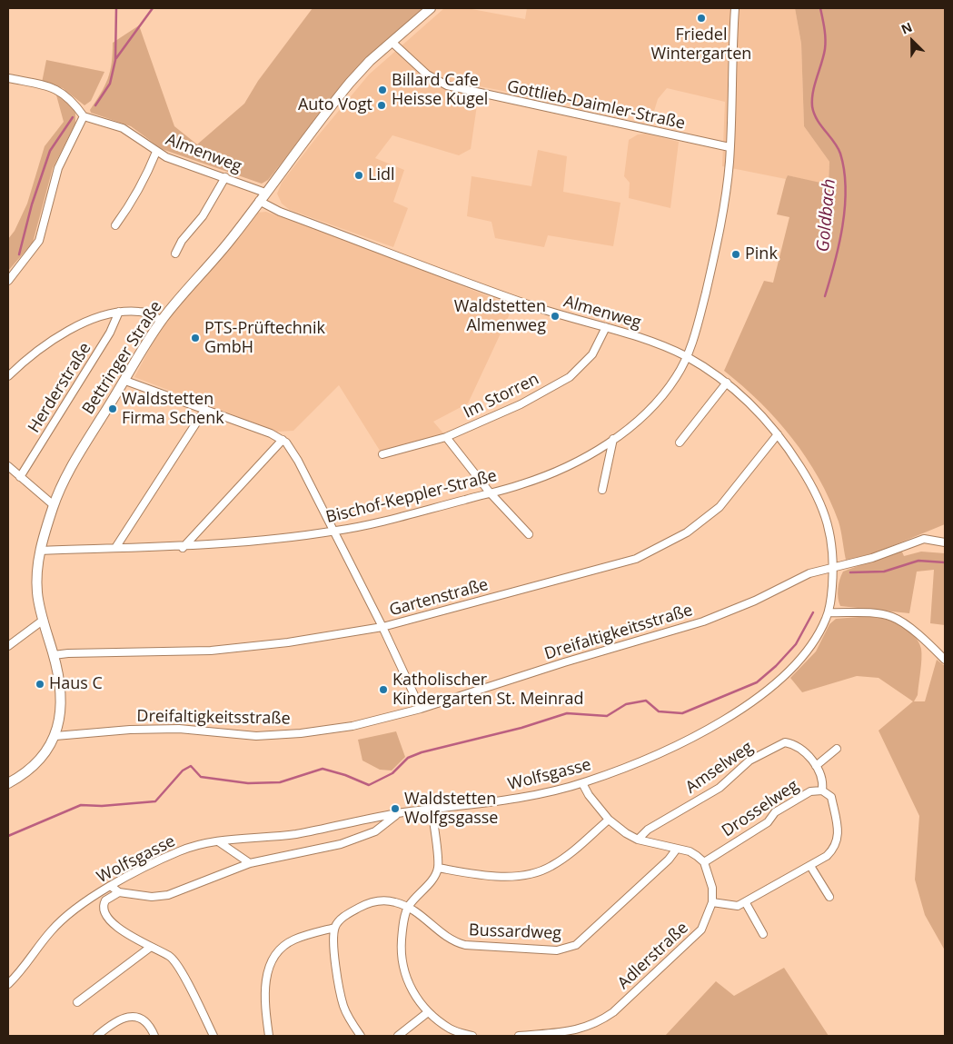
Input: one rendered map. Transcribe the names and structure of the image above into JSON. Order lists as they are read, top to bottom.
{
  "streets": {
    "street": [
      "Gottlieb-Daimler-Straße",
      "Almenweg",
      "Bettringer Straße",
      "Herderstraße",
      "Im Storren",
      "Bischof-Keppler-Straße",
      "Gartenstraße",
      "Dreifaltigkeitsstraße",
      "Amselweg",
      "Wolfsgasse",
      "Drosselweg",
      "Bussardweg",
      "Adlerstraße"
    ]
  },
  "crossings": [
    ["Gottlieb-Daimler-Straße", "Bettringer Straße"],
    ["Gottlieb-Daimler-Straße", "Bischof-Keppler-Straße"],
    ["Almenweg", "Bettringer Straße"],
    ["Almenweg", "Im Storren"],
    ["Almenweg", "Bischof-Keppler-Straße"],
    ["Almenweg", "Gartenstraße"],
    ["Almenweg", "Dreifaltigkeitsstraße"],
    ["Almenweg", "Wolfsgasse"],
    ["Bettringer Straße", "Bischof-Keppler-Straße"],
    ["Bettringer Straße", "Gartenstraße"],
    ["Bettringer Straße", "Dreifaltigkeitsstraße"],
    ["Dreifaltigkeitsstraße", "Wolfsgasse"],
    ["Amselweg", "Drosselweg"],
    ["Drosselweg", "Adlerstraße"]
  ],
  "water": ["Goldbach"],
  "places": [
    "Friedel Wintergarten",
    "Billard Cafe Heisse Kugel",
    "Auto Vogt",
    "Lidl",
    "Pink",
    "Waldstetten Almenweg",
    "PTS-Prüftechnik GmbH",
    "Waldstetten Firma Schenk",
    "Haus C",
    "Katholischer Kindergarten St. Meinrad",
    "Waldstetten Wolfgsgasse"
  ],
  "north": "top left"
}
